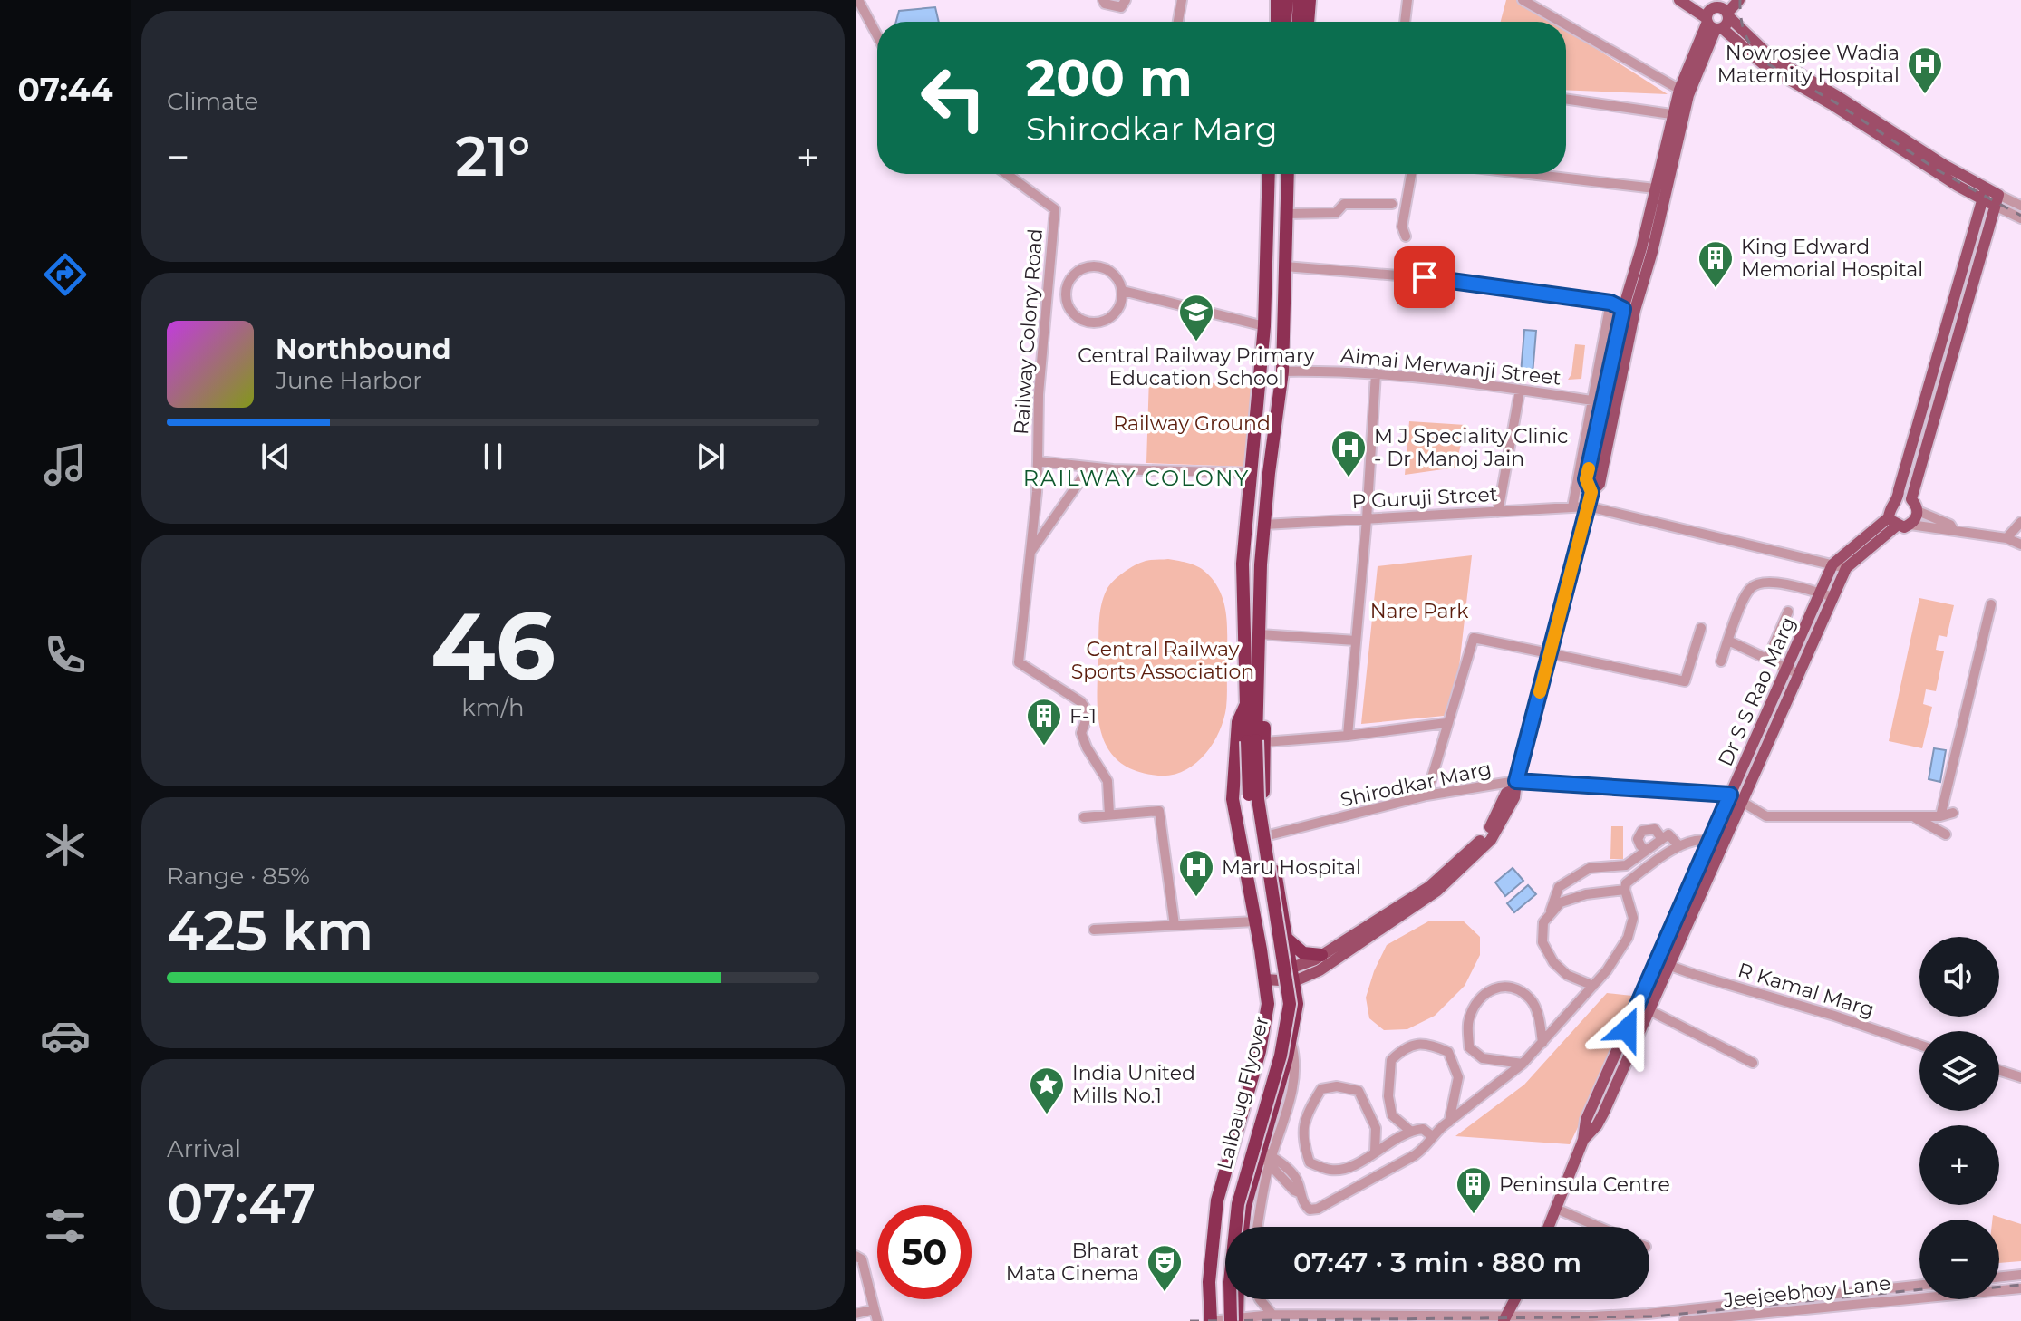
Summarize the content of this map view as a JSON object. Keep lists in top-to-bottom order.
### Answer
{
  "streets": {
    "highway": ["Lalbaug Flyover"],
    "main road": ["Dr S S Rao Marg"],
    "street": [
      "Railway Colony Road",
      "Aimai Merwanji Street",
      "P Guruji Street",
      "Shirodkar Marg",
      "R Kamal Marg",
      "Jeejeebhoy Lane"
    ]
  },
  "crossings": [
    ["P Guruji Street", "Dr S S Rao Marg"],
    ["Dr S S Rao Marg", "Shirodkar Marg"],
    ["Dr S S Rao Marg", "R Kamal Marg"]
  ],
  "districts": ["RAILWAY COLONY"],
  "parks": ["Railway Ground", "Nare Park", "Central Railway Sports Association"],
  "places": {
    "hospital": ["Nowrosjee Wadia Maternity Hospital", "M J Speciality Clinic - Dr Manoj Jain", "Maru Hospital"],
    "building": ["King Edward Memorial Hospital", "F-1", "Peninsula Centre"],
    "school or university": ["Central Railway Primary Education School"],
    "place": ["India United Mills No.1"],
    "theatre": ["Bharat Mata Cinema"]
  },
  "page": {
    "tabs": "07:44",
    "tile": [
      "Climate",
      ["46", "km/h"],
      ["Range · 85%", "425 km"],
      ["Arrival", "07:47"]
    ],
    "turn": ["200 m", "Shirodkar Marg"],
    "heat": ["−", "21°", "+"],
    "song": ["Northbound", "June Harbor"],
    "map_buttons": ["+", "−"],
    "limit": "50",
    "trip": "07:47 · 3 min · 880 m"
  }
}
